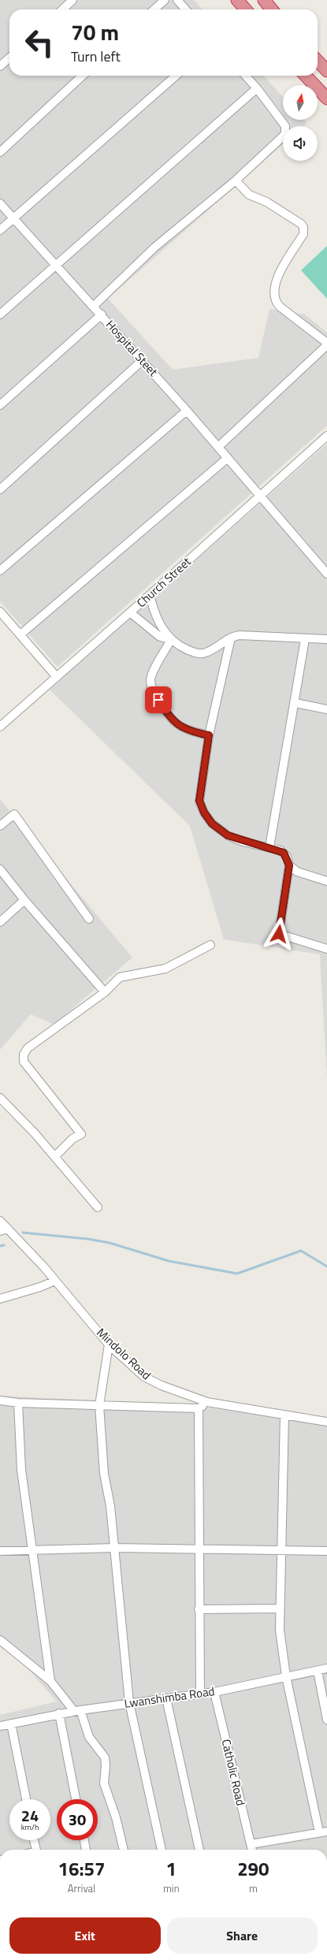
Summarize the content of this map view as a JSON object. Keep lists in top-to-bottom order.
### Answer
{
  "streets": {
    "street": [
      "Hospital Steet",
      "Church Street",
      "Mindolo Road",
      "Lwanshimba Road",
      "Catholic Road"
    ]
  },
  "crossings": [
    ["Hospital Steet", "Church Street"],
    ["Lwanshimba Road", "Catholic Road"]
  ],
  "north": "top",
  "page": {
    "turn": ["70 m", "Turn left"],
    "speed": "24 km/h",
    "limit": "30",
    "eta": [
      "16:57",
      "Arrival",
      "1",
      "min",
      "290",
      "m"
    ],
    "buttons": ["Exit", "Share"]
  }
}
